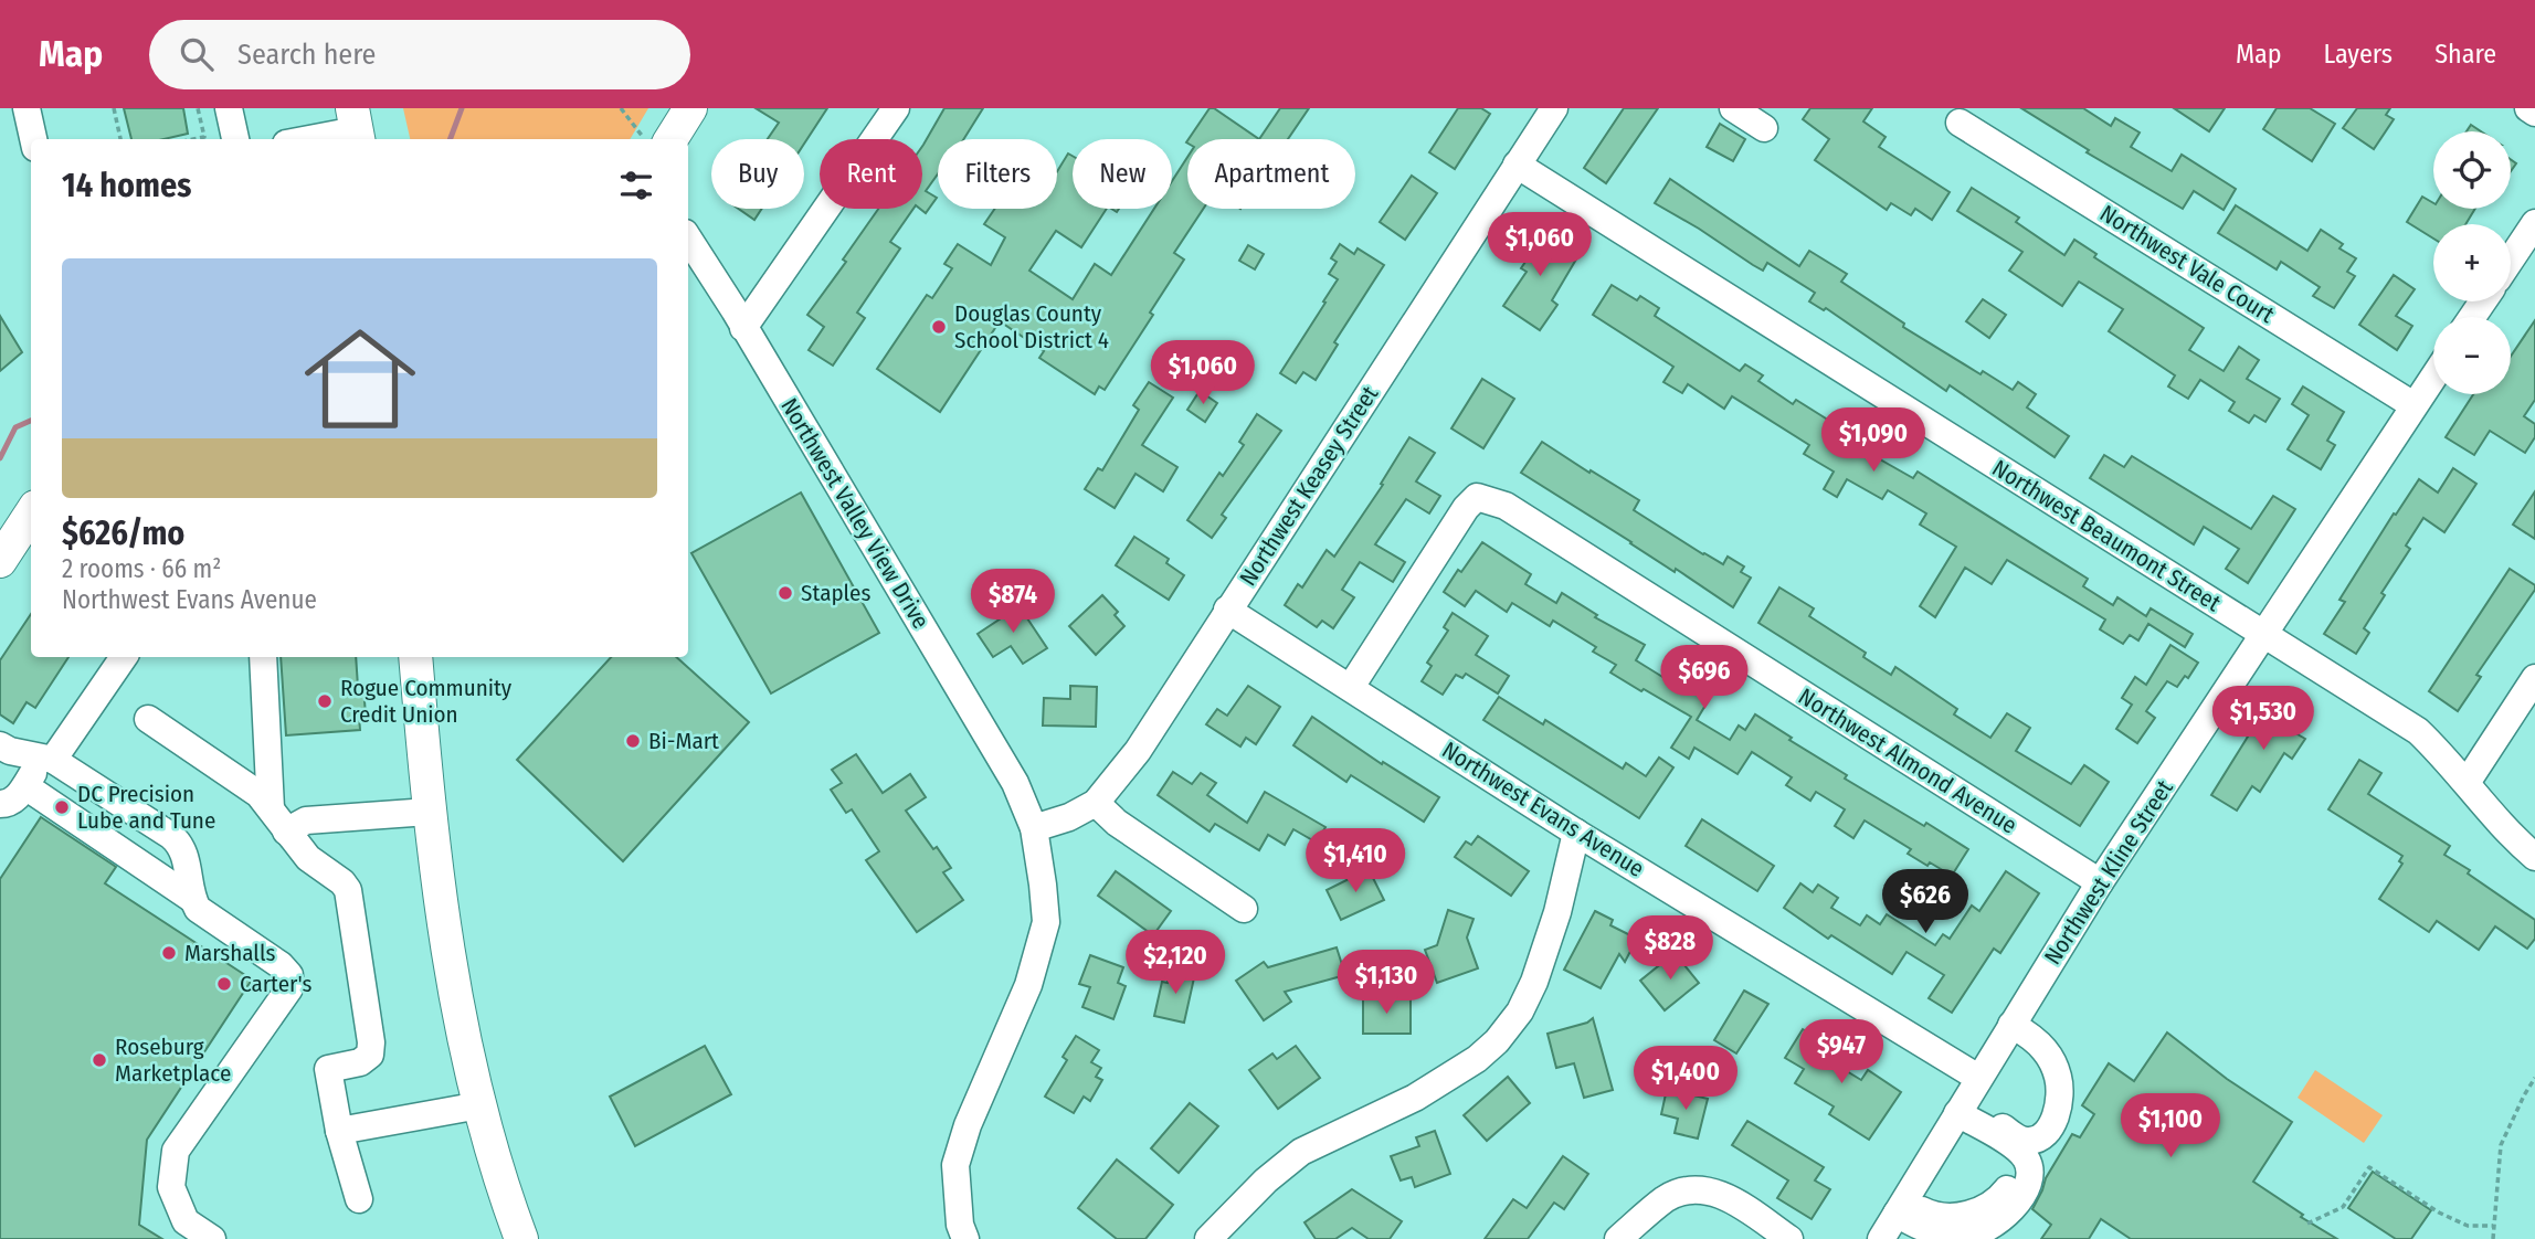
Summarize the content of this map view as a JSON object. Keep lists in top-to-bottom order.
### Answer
{
  "streets": {
    "street": [
      "Northwest Vale Court",
      "Northwest Keasey Street",
      "Northwest Valley View Drive",
      "Northwest Beaumont Street",
      "Northwest Almond Avenue",
      "Northwest Evans Avenue",
      "Northwest Kline Street"
    ]
  },
  "crossings": [
    ["Northwest Vale Court", "Northwest Kline Street"],
    ["Northwest Keasey Street", "Northwest Valley View Drive"],
    ["Northwest Keasey Street", "Northwest Beaumont Street"],
    ["Northwest Keasey Street", "Northwest Evans Avenue"],
    ["Northwest Beaumont Street", "Northwest Kline Street"],
    ["Northwest Almond Avenue", "Northwest Evans Avenue"],
    ["Northwest Almond Avenue", "Northwest Kline Street"],
    ["Northwest Evans Avenue", "Northwest Kline Street"]
  ],
  "places": [
    "Douglas County School District 4",
    "Staples",
    "Rogue Community Credit Union",
    "Bi-Mart",
    "DC Precision Lube and Tune",
    "Marshalls",
    "Carter's",
    "Roseburg Marketplace"
  ],
  "page": {
    "header": "Map",
    "search": "Search here",
    "nav": ["Map", "Layers", "Share"],
    "map_buttons": ["+", "−"],
    "chip": [
      "Buy",
      "Rent",
      "Filters",
      "New",
      "Apartment"
    ],
    "heading": "14 homes",
    "price": [
      "$1,060",
      "$1,060",
      "$1,090",
      "$874",
      "$696",
      "$1,530",
      "$1,410",
      "$626",
      "$828",
      "$2,120",
      "$1,130",
      "$947",
      "$1,400",
      "$1,100"
    ],
    "list": [
      {
        "name": "$626/mo",
        "note": "2 rooms · 66 m² · Northwest Evans Avenue"
      }
    ]
  }
}
